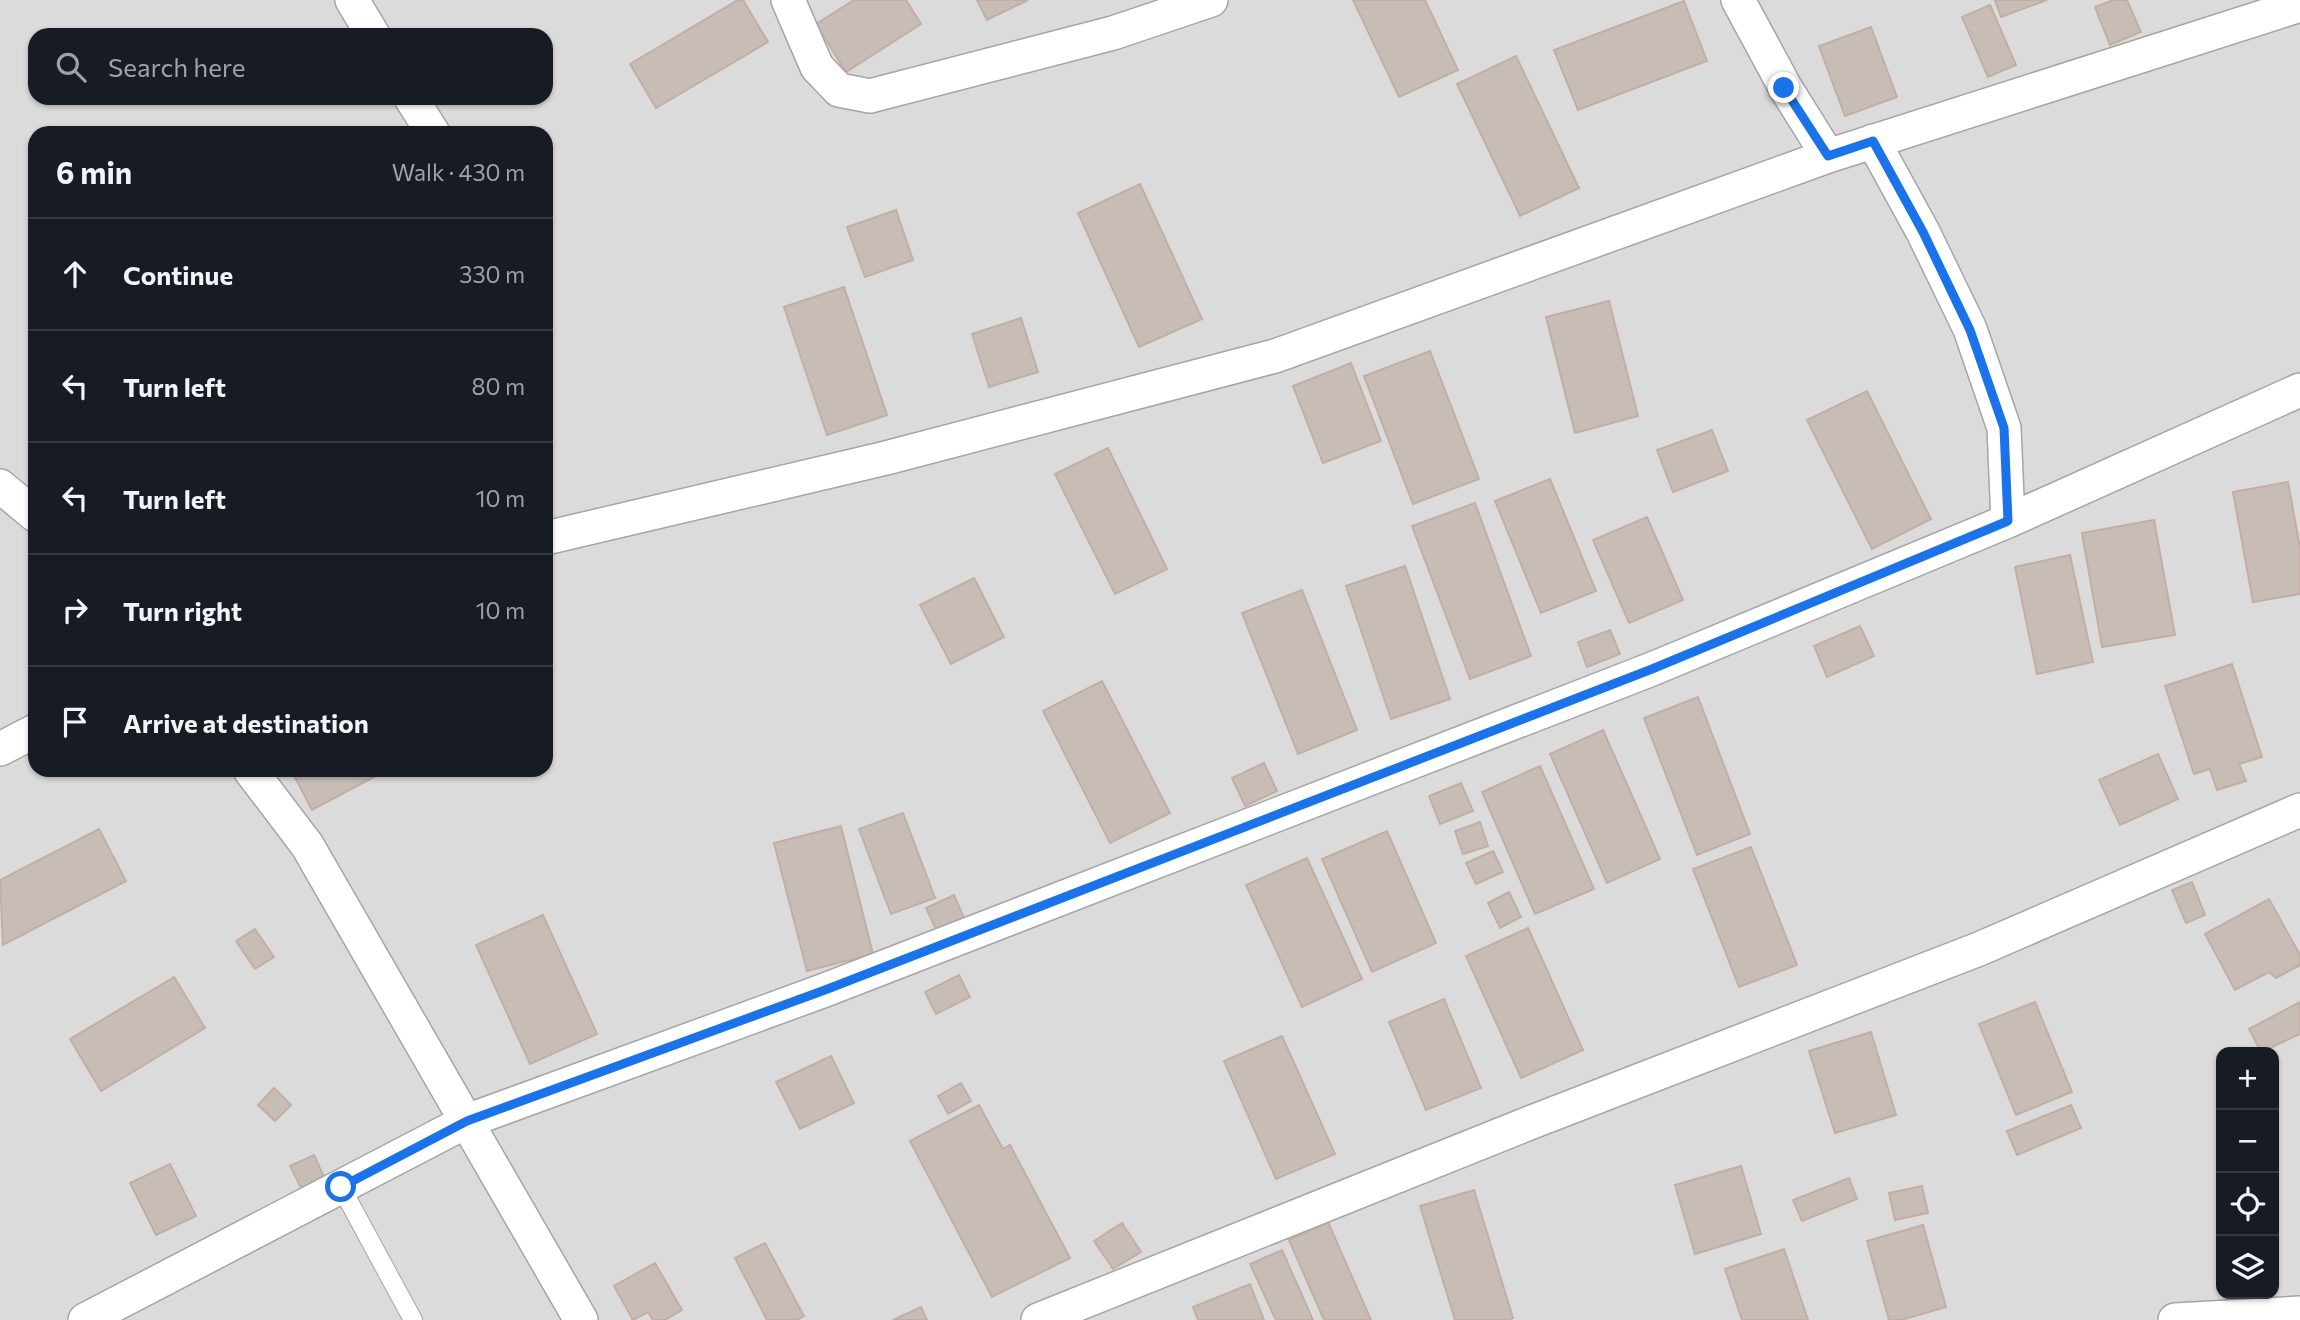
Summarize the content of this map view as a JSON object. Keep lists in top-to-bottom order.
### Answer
{
  "page": {
    "search": "Search here",
    "heading": ["6 min", "Walk · 430 m"],
    "list": [
      ["Continue", "330 m"],
      ["Turn left", "80 m"],
      ["Turn left", "10 m"],
      ["Turn right", "10 m"],
      "Arrive at destination"
    ],
    "map_buttons": ["+", "−"]
  }
}
